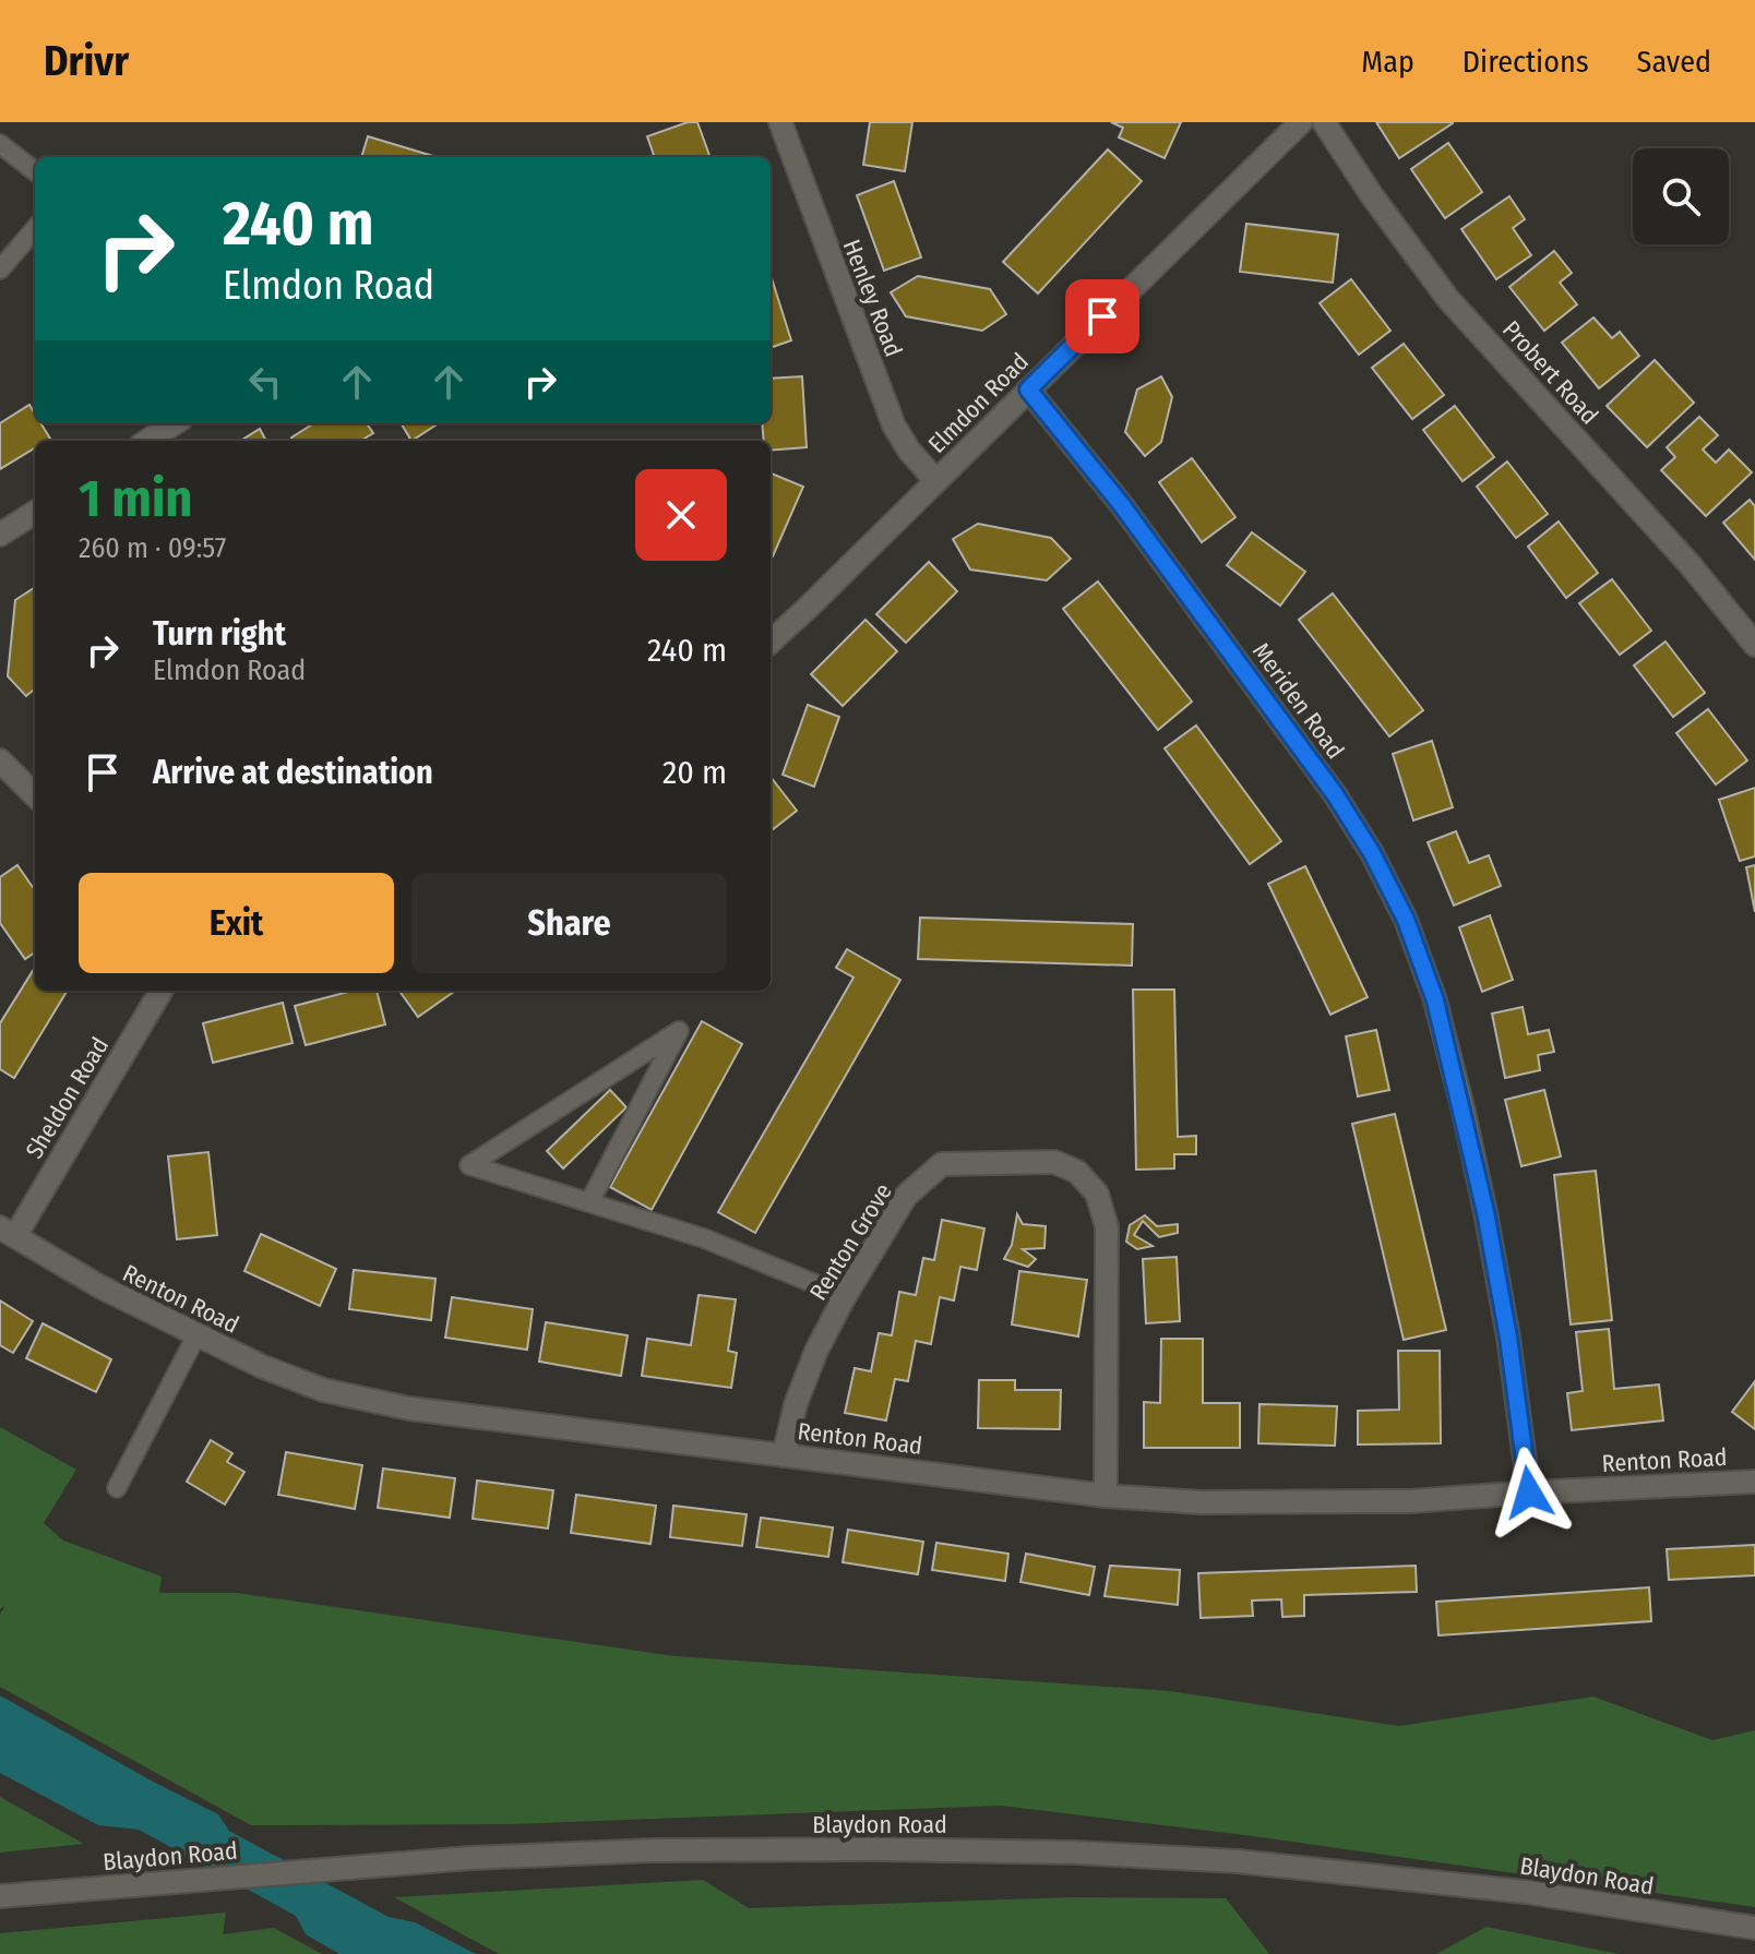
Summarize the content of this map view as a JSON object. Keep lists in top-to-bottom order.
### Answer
{
  "streets": {
    "street": [
      "Henley Road",
      "Probert Road",
      "Elmdon Road",
      "Meriden Road",
      "Sheldon Road",
      "Renton Grove",
      "Renton Road",
      "Blaydon Road"
    ]
  },
  "crossings": [
    ["Henley Road", "Elmdon Road"],
    ["Elmdon Road", "Meriden Road"],
    ["Meriden Road", "Renton Road"],
    ["Sheldon Road", "Renton Road"],
    ["Renton Grove", "Renton Road"]
  ],
  "page": {
    "header": "Drivr",
    "nav": ["Map", "Directions", "Saved"],
    "turn": ["240 m", "Elmdon Road"],
    "heading": ["1 min", "260 m · 09:57"],
    "list": [
      {
        "name": "Turn right",
        "note": "Elmdon Road",
        "value": "240 m"
      },
      {
        "name": "Arrive at destination",
        "value": "20 m"
      }
    ],
    "buttons": ["Exit", "Share"]
  }
}
